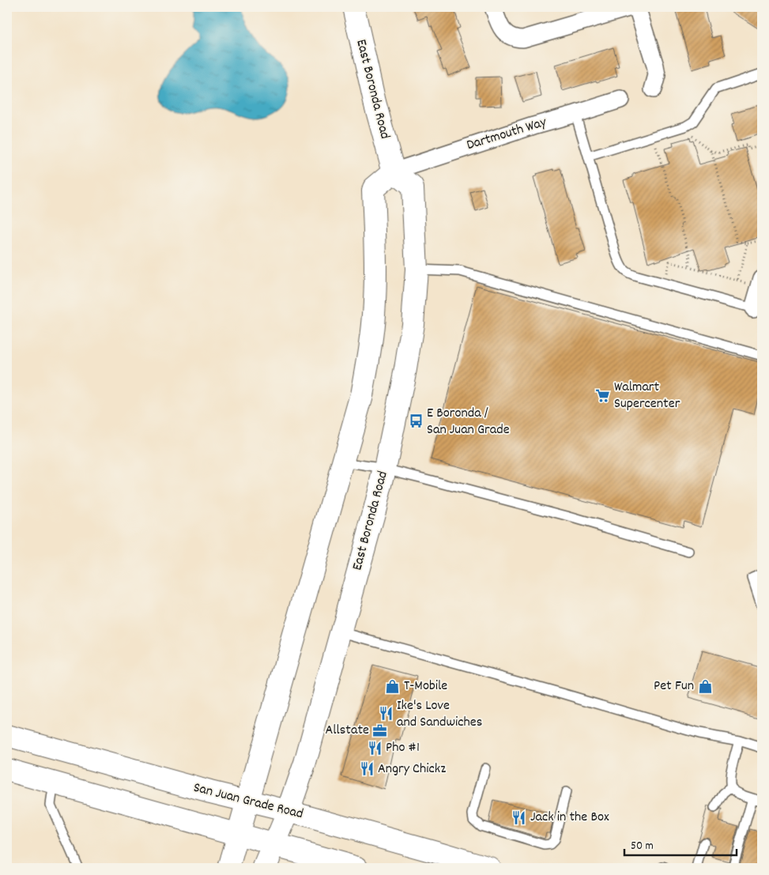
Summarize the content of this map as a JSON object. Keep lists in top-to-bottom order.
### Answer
{
  "streets": {
    "main road": ["East Boronda Road", "San Juan Grade Road"],
    "street": ["Dartmouth Way"]
  },
  "crossings": [
    ["East Boronda Road", "Dartmouth Way"],
    ["East Boronda Road", "San Juan Grade Road"]
  ],
  "places": {
    "supermarket": ["Walmart Supercenter"],
    "bus stop": ["E Boronda / San Juan Grade"],
    "shop": ["T-Mobile", "Pet Fun"],
    "restaurant": [
      "Ike's Love and Sandwiches",
      "Pho #1",
      "Angry Chickz",
      "Jack in the Box"
    ],
    "office": ["Allstate"]
  },
  "scale_bar": "50 m"
}
